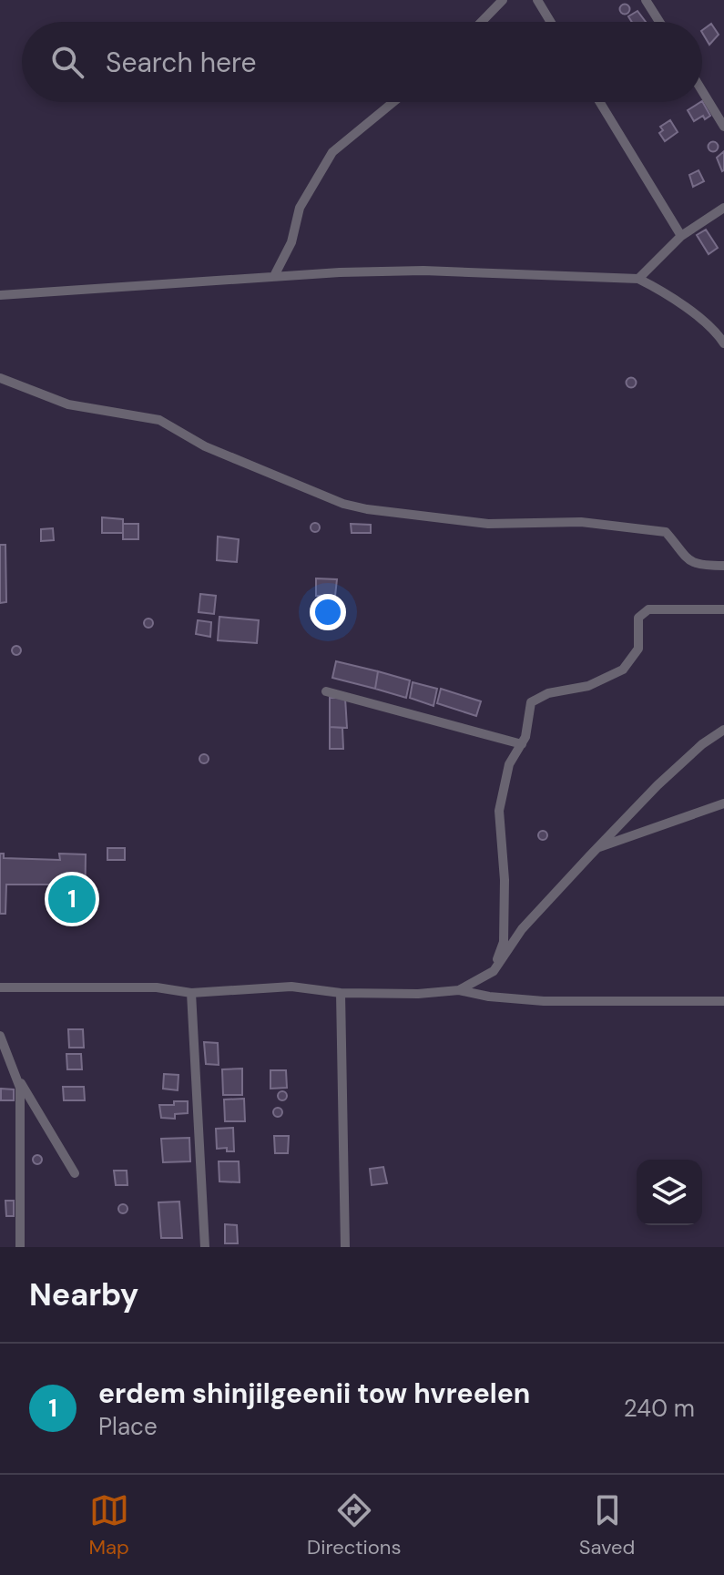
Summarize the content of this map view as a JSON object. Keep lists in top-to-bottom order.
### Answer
{
  "page": {
    "search": "Search here",
    "pins": "1",
    "heading": "Nearby",
    "list": [
      {
        "mark": "1",
        "name": "erdem shinjilgeenii tow hvreelen",
        "note": "Place",
        "value": "240 m"
      }
    ],
    "nav": ["Map", "Directions", "Saved"]
  }
}
